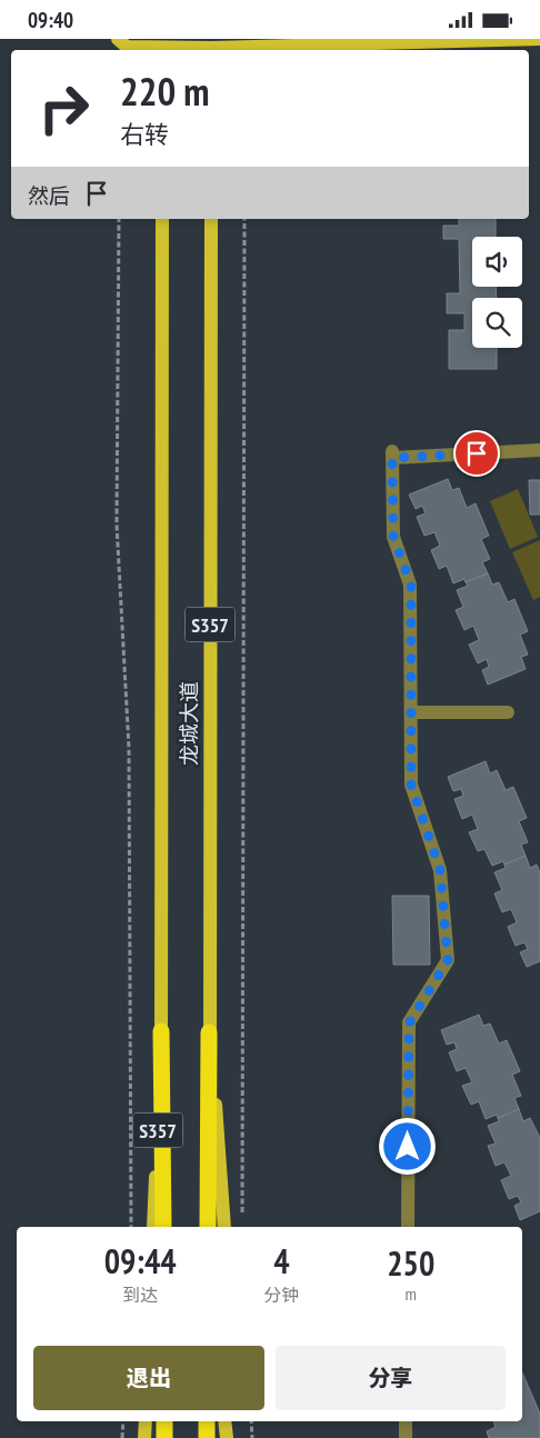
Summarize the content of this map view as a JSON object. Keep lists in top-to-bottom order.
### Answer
{
  "streets": {
    "main road": ["S357", "龙城大道"]
  },
  "page": {
    "status": "09:40",
    "turn": ["220 m", "右转"],
    "then": "然后",
    "eta": [
      "09:44",
      "到达",
      "4",
      "分钟",
      "250",
      "m"
    ],
    "buttons": ["退出", "分享"]
  }
}
